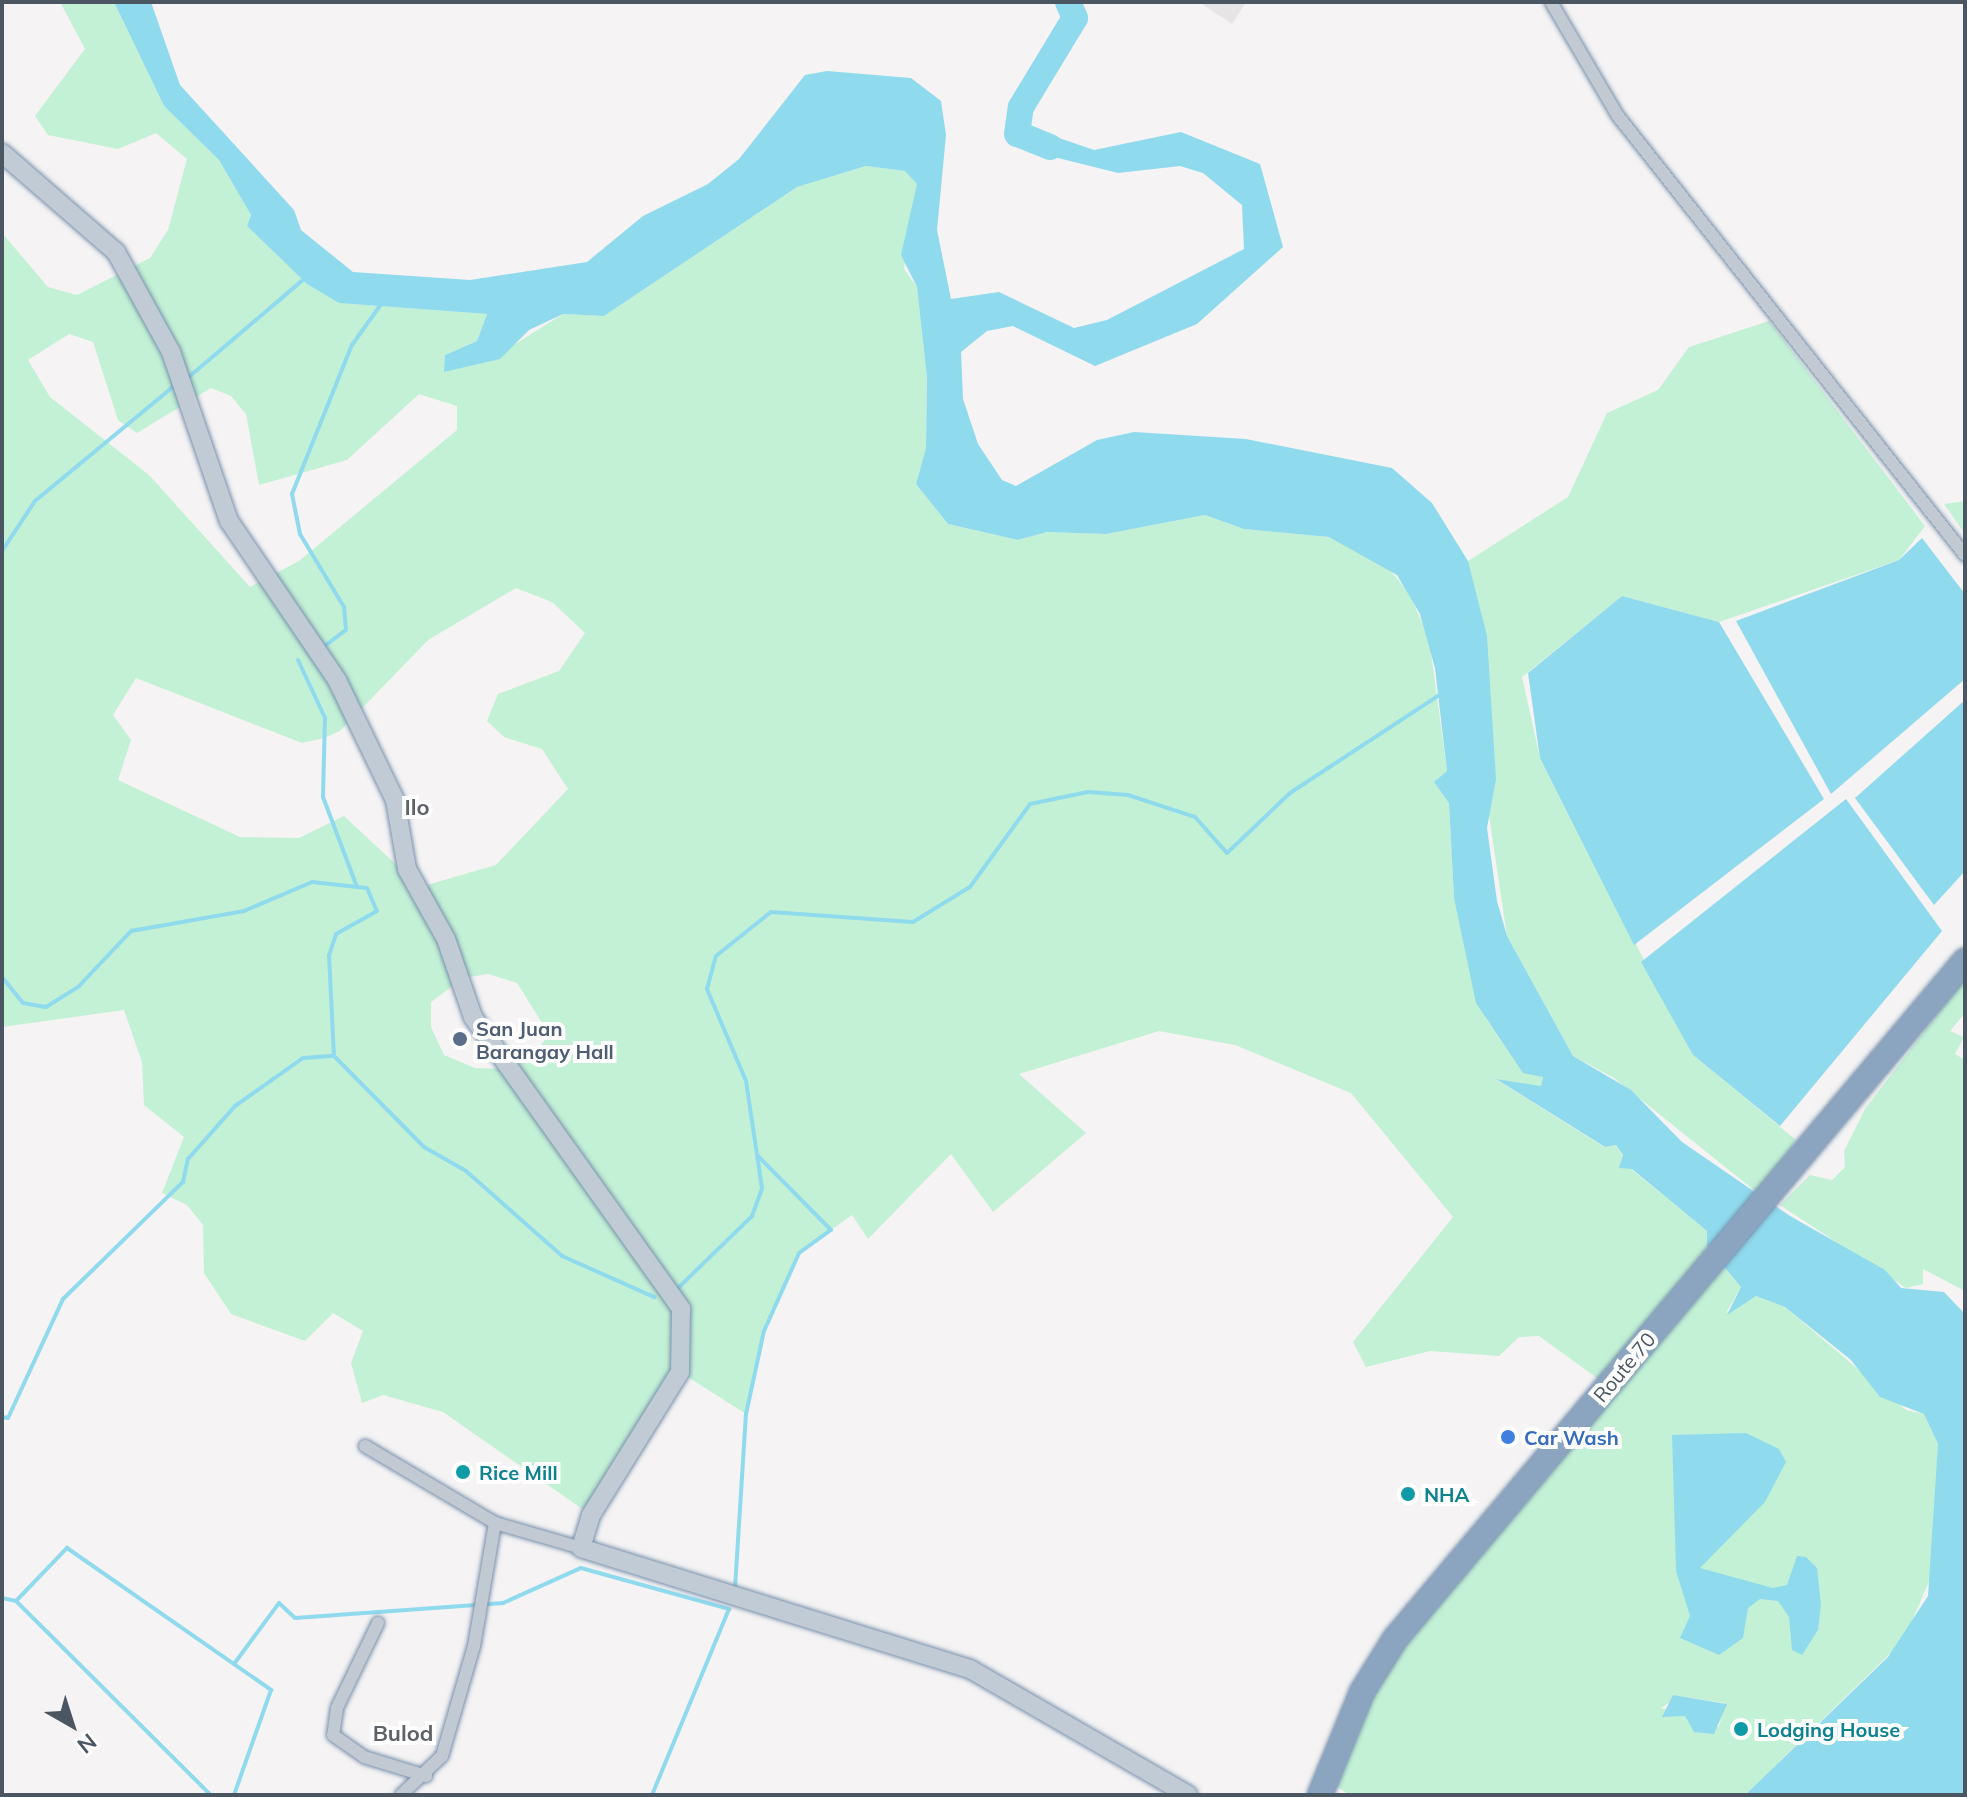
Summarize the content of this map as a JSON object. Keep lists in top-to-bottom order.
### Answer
{
  "streets": {
    "highway": ["Route 70"]
  },
  "districts": ["Ilo", "Bulod"],
  "places": [
    "San Juan Barangay Hall",
    "Car Wash",
    "Rice Mill",
    "NHA",
    "Lodging House"
  ],
  "north": "bottom right"
}
